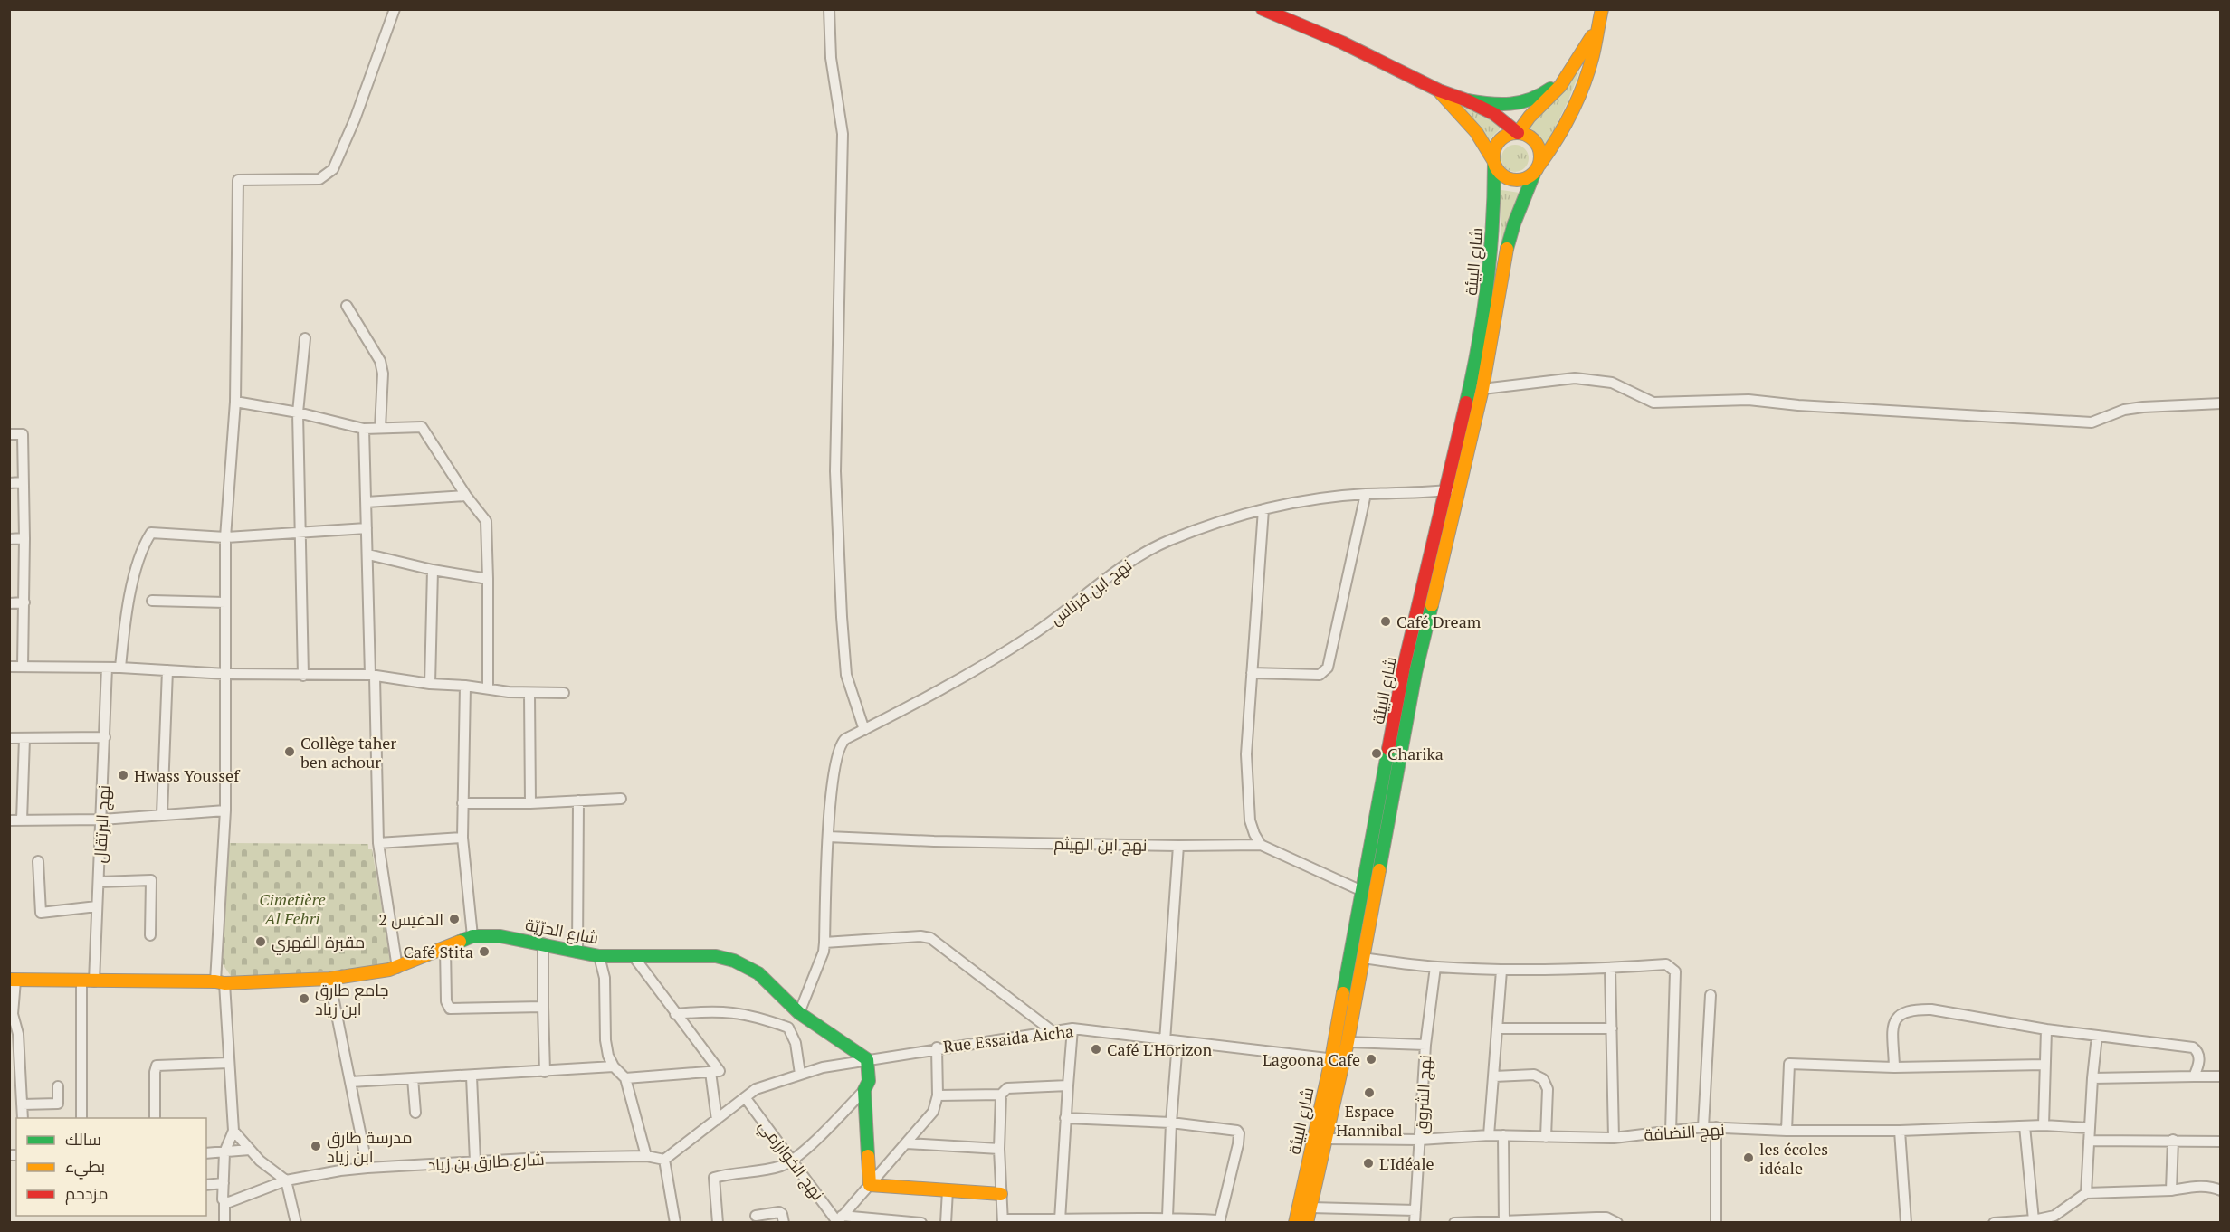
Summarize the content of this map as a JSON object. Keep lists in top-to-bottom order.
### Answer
{
  "streets": {
    "main road": ["شارع البيئة", "شارع الحرّيّة"],
    "street": [
      "نهج ابن فرناس",
      "نهج البرتقال",
      "نهج ابن الهيثم",
      "Rue Essaida Aicha",
      "نهج الشروق",
      "نهج النضافة",
      "نهج الخوارزمي",
      "شارع طارق بن زياد"
    ]
  },
  "crossings": [
    ["شارع البيئة", "نهج ابن فرناس"],
    ["شارع البيئة", "نهج ابن الهيثم"],
    ["شارع البيئة", "Rue Essaida Aicha"],
    ["شارع البيئة", "نهج النضافة"],
    ["نهج ابن فرناس", "نهج ابن الهيثم"],
    ["نهج البرتقال", "شارع الحرّيّة"],
    ["شارع الحرّيّة", "Rue Essaida Aicha"],
    ["Rue Essaida Aicha", "نهج الخوارزمي"],
    ["Rue Essaida Aicha", "شارع طارق بن زياد"],
    ["نهج الشروق", "نهج النضافة"]
  ],
  "parks": ["Cimetière Al Fehri"],
  "places": [
    "Café Dream",
    "Collège taher ben achour",
    "Charika",
    "Hwass Youssef",
    "الدغيس 2",
    "مقبرة الفهري",
    "Café Stita",
    "جامع طارق ابن زياد",
    "Café L'Horizon",
    "Lagoona Cafe",
    "Espace Hannibal",
    "مدرسة طارق ابن زياد",
    "les écoles idéale",
    "L'Idéale"
  ],
  "legend": ["سالك", "بطيء", "مزدحم"]
}
